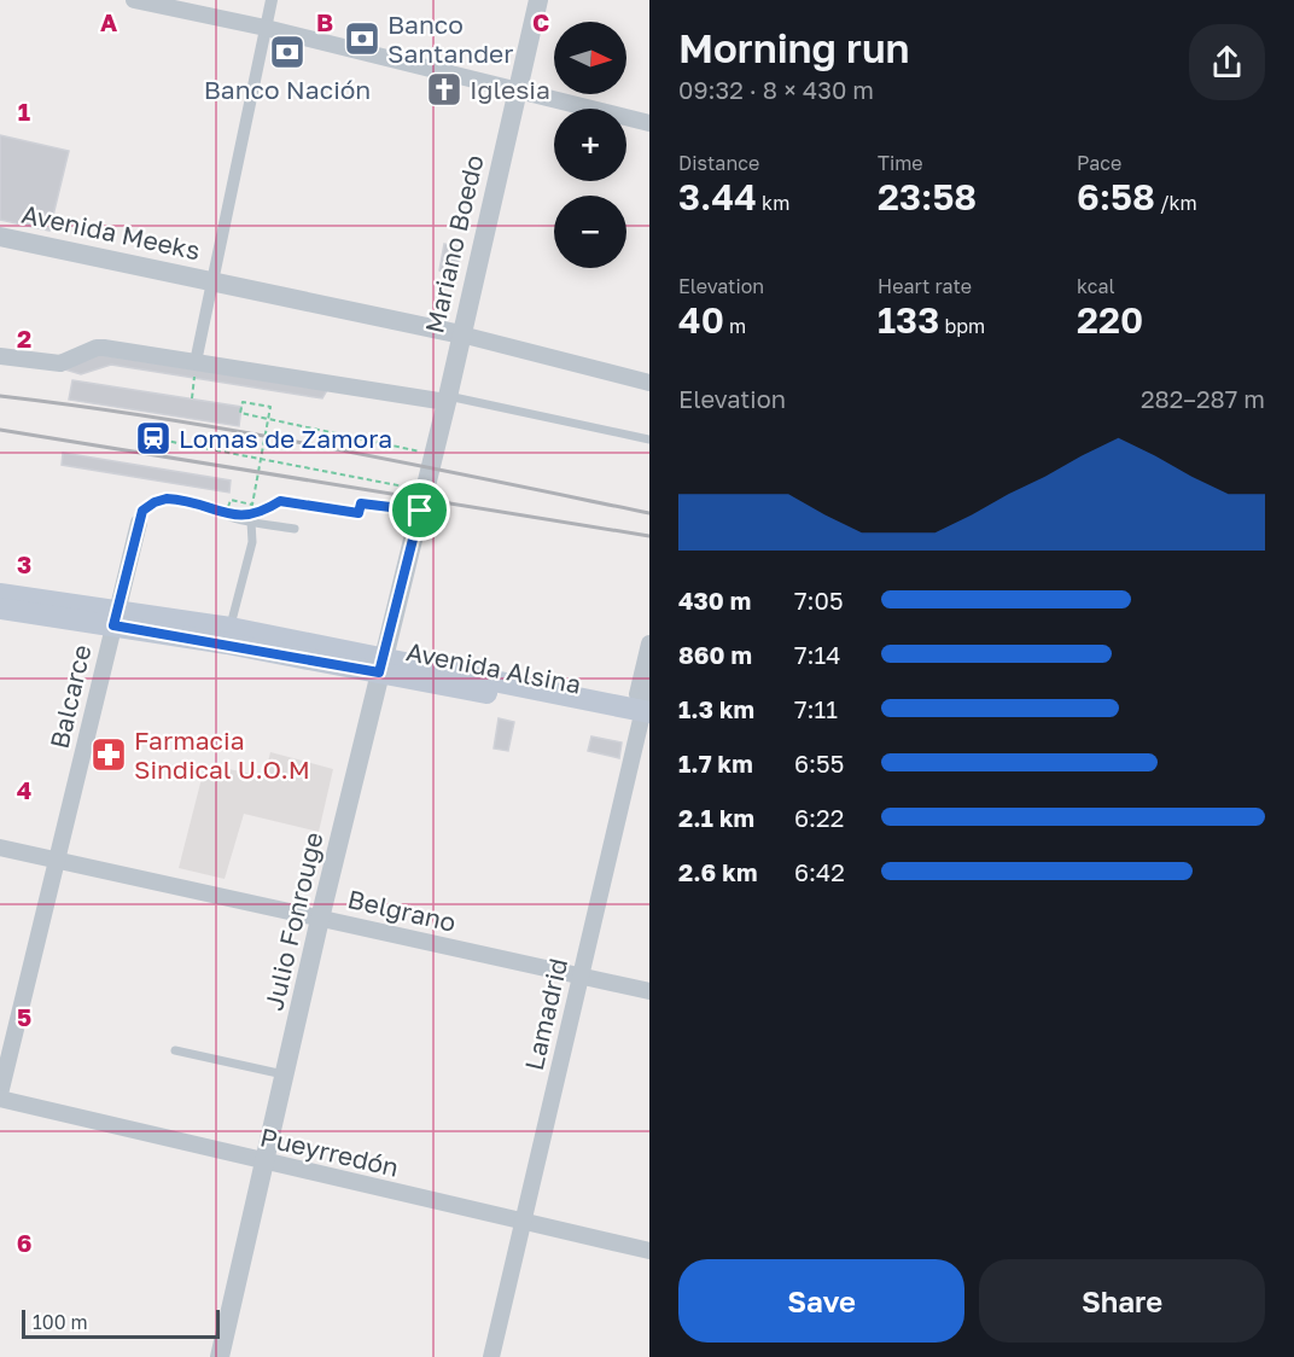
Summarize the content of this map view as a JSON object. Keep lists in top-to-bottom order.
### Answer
{
  "streets": {
    "main road": ["Avenida Alsina"],
    "street": [
      "Avenida Meeks",
      "Mariano Boedo",
      "Balcarce",
      "Belgrano",
      "Julio Fonrouge",
      "Lamadrid",
      "Pueyrredón"
    ]
  },
  "crossings": [
    ["Avenida Meeks", "Mariano Boedo"],
    ["Mariano Boedo", "Julio Fonrouge"],
    ["Avenida Alsina", "Balcarce"],
    ["Avenida Alsina", "Julio Fonrouge"],
    ["Avenida Alsina", "Lamadrid"],
    ["Balcarce", "Belgrano"],
    ["Balcarce", "Pueyrredón"],
    ["Belgrano", "Julio Fonrouge"],
    ["Belgrano", "Lamadrid"],
    ["Julio Fonrouge", "Pueyrredón"],
    ["Lamadrid", "Pueyrredón"]
  ],
  "places": {
    "bank": ["Banco Santander", "Banco Nación"],
    "church": ["Iglesia"],
    "station": ["Lomas de Zamora"],
    "pharmacy": ["Farmacia Sindical U.O.M"]
  },
  "scale_bar": "100 m",
  "north": "right",
  "page": {
    "heading": ["Morning run", "09:32 · 8 × 430 m"],
    "map_buttons": ["+", "−"],
    "stats": [
      ["Distance", "3.44 km"],
      ["Time", "23:58"],
      ["Pace", "6:58 /km"],
      ["Elevation", "40 m"],
      ["Heart rate", "133 bpm"],
      ["kcal", "220"]
    ],
    "chart": ["Elevation", "282–287 m"],
    "list": [
      {
        "name": "430 m",
        "note": "7:05"
      },
      {
        "name": "860 m",
        "note": "7:14"
      },
      {
        "name": "1.3 km",
        "note": "7:11"
      },
      {
        "name": "1.7 km",
        "note": "6:55"
      },
      {
        "name": "2.1 km",
        "note": "6:22"
      },
      {
        "name": "2.6 km",
        "note": "6:42"
      }
    ],
    "buttons": ["Save", "Share"],
    "scale": "100 m"
  },
  "grid": {
    "columns": ["A", "B", "C"],
    "rows": [
      "1",
      "2",
      "3",
      "4",
      "5",
      "6"
    ]
  }
}
